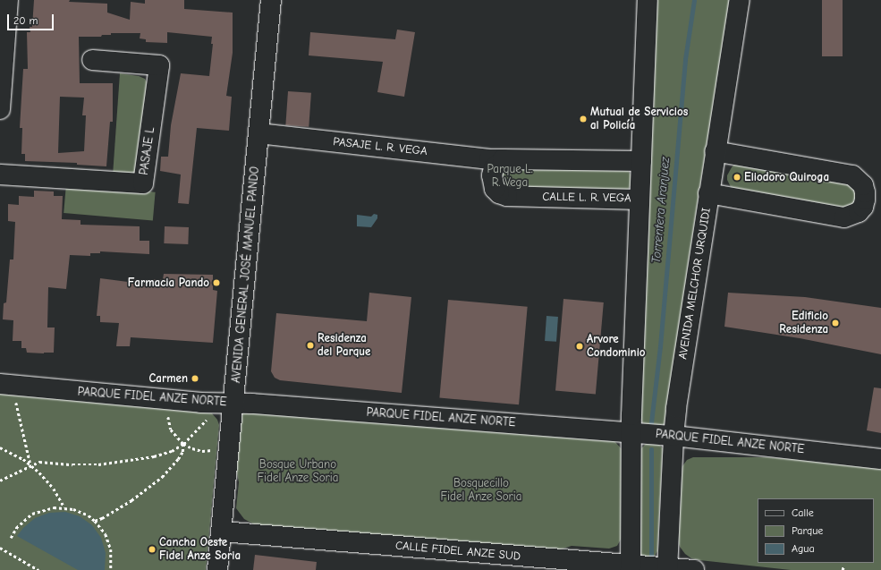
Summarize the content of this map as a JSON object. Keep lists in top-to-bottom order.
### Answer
{
  "streets": {
    "street": [
      "PASAJE L. R. VEGA",
      "PASAJE L",
      "CALLE L. R. VEGA",
      "AVENIDA GENERAL JOSÉ MANUEL PANDO",
      "AVENIDA MELCHOR URQUIDI",
      "PARQUE FIDEL ANZE NORTE",
      "CALLE FIDEL ANZE SUD"
    ]
  },
  "crossings": [
    ["PASAJE L. R. VEGA", "CALLE L. R. VEGA"],
    ["PASAJE L. R. VEGA", "AVENIDA GENERAL JOSÉ MANUEL PANDO"],
    ["AVENIDA GENERAL JOSÉ MANUEL PANDO", "PARQUE FIDEL ANZE NORTE"],
    ["AVENIDA GENERAL JOSÉ MANUEL PANDO", "CALLE FIDEL ANZE SUD"],
    ["AVENIDA MELCHOR URQUIDI", "PARQUE FIDEL ANZE NORTE"],
    ["AVENIDA MELCHOR URQUIDI", "CALLE FIDEL ANZE SUD"]
  ],
  "water": ["Torrentera Aranjuez"],
  "parks": ["Parque L. R. Vega", "Bosque Urbano Fidel Anze Soria", "Bosquecillo Fidel Anze Soria"],
  "places": [
    "Mutual de Servicios al Policía",
    "Eliodoro Quiroga",
    "Farmacia Pando",
    "Edificio Residenza",
    "Residenza del Parque",
    "Arvore Condominio",
    "Carmen",
    "Cancha Oeste Fidel Anze Soria"
  ],
  "legend": ["Calle", "Parque", "Agua"],
  "scale_bar": "20 m"
}
